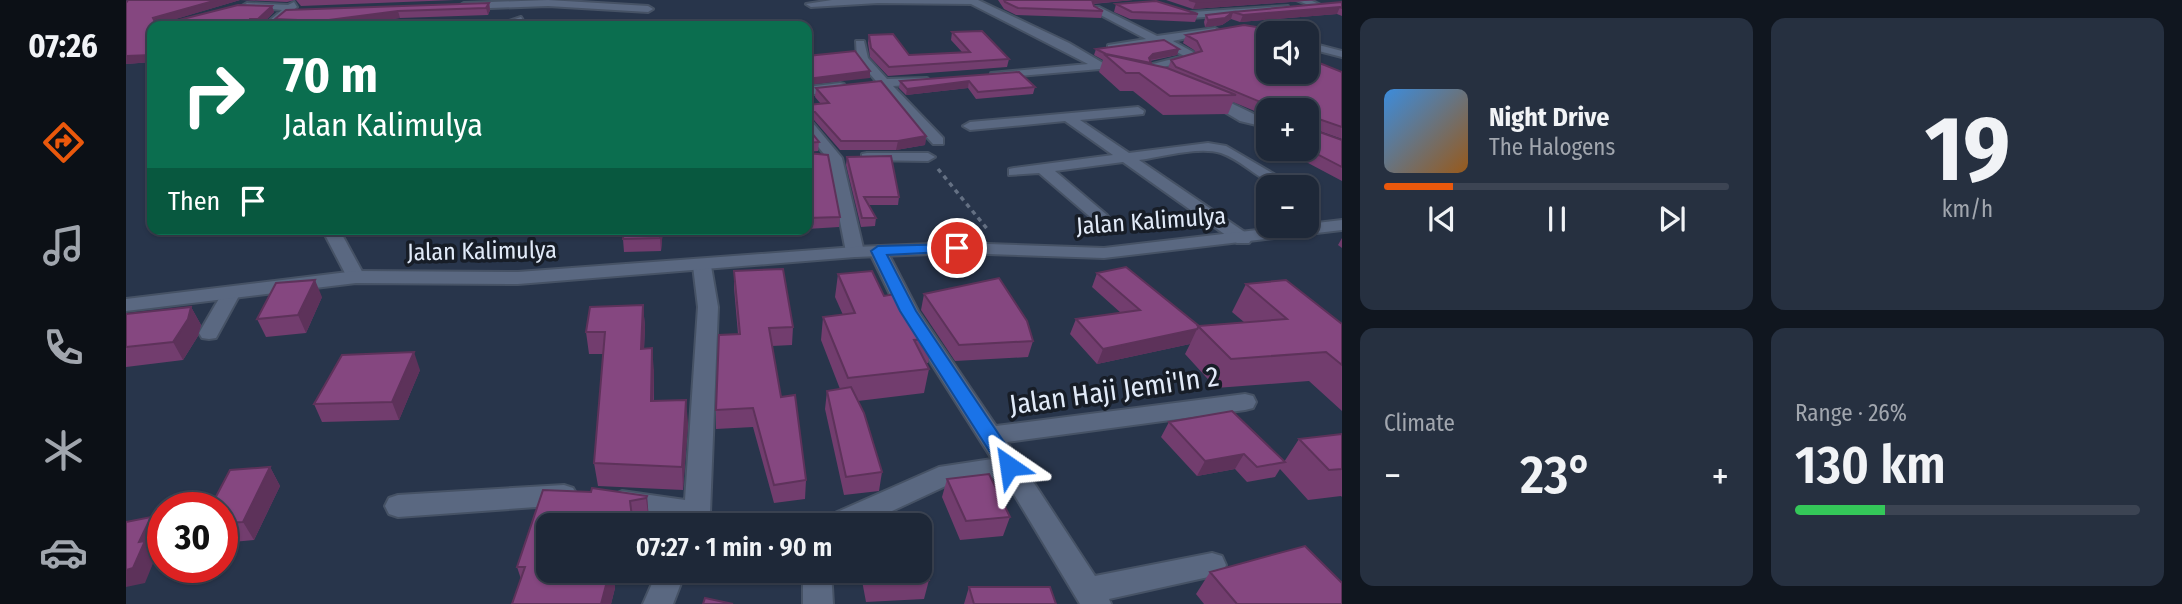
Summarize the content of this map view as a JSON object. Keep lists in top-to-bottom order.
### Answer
{
  "streets": {
    "street": ["Jalan Kalimulya", "Jalan Haji Jemi'In 2"]
  },
  "page": {
    "tabs": "07:26",
    "tile": [
      ["19", "km/h"],
      "Climate",
      ["Range · 26%", "130 km"]
    ],
    "map_buttons": ["+", "−"],
    "turn": ["70 m", "Jalan Kalimulya"],
    "song": ["Night Drive", "The Halogens"],
    "then": "Then",
    "heat": ["−", "23°", "+"],
    "limit": "30",
    "trip": "07:27 · 1 min · 90 m"
  }
}
